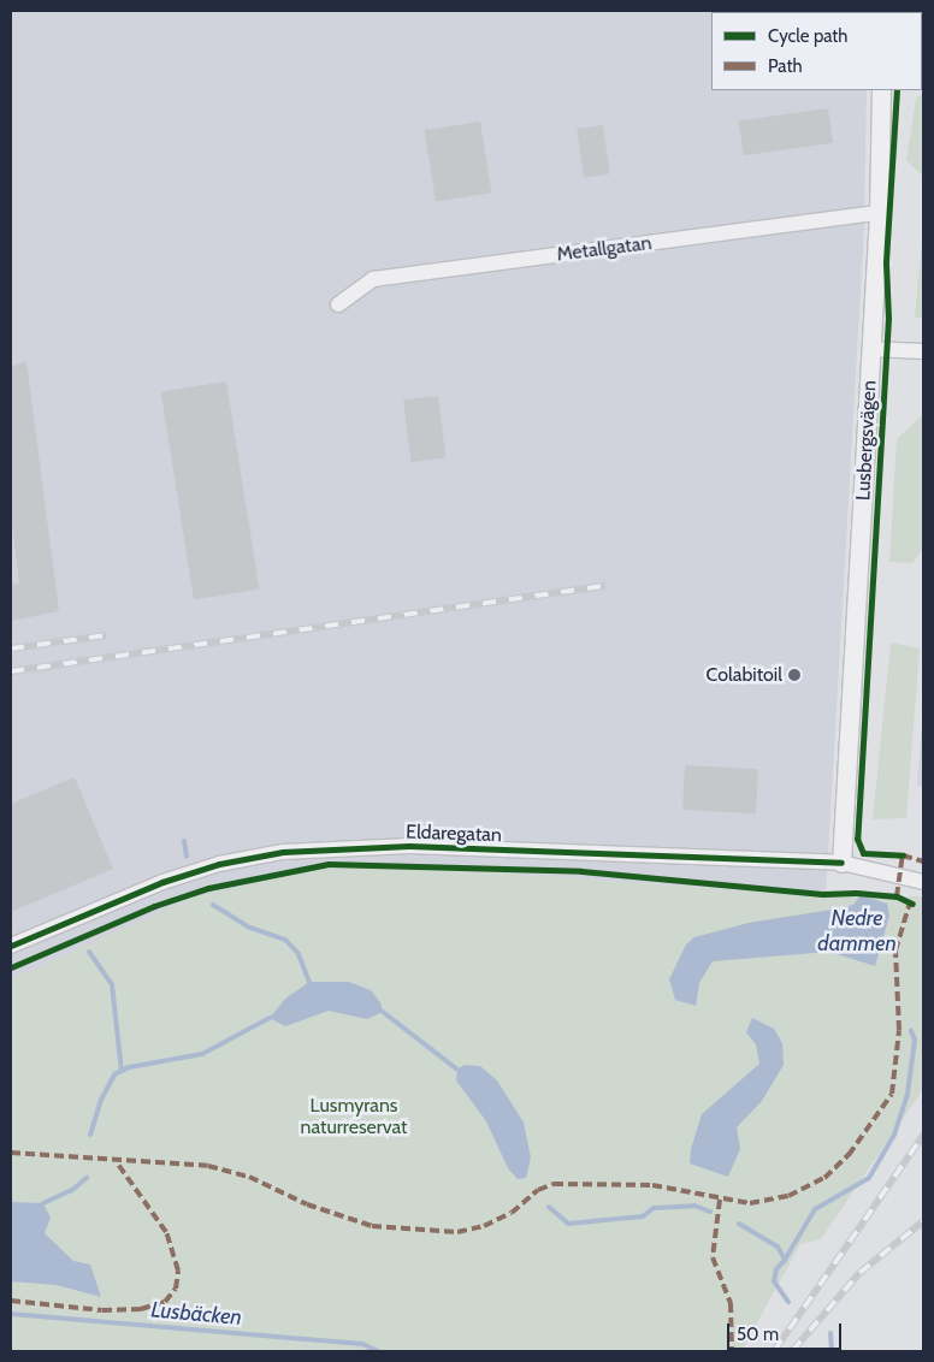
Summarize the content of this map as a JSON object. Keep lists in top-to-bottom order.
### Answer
{
  "streets": {
    "street": ["Metallgatan", "Lusbergsvägen", "Eldaregatan"]
  },
  "crossings": [
    ["Metallgatan", "Lusbergsvägen"],
    ["Lusbergsvägen", "Eldaregatan"]
  ],
  "water": ["Nedre dammen", "Lusbäcken"],
  "parks": ["Lusmyrans naturreservat"],
  "places": ["Colabitoil"],
  "legend": ["Cycle path", "Path"],
  "scale_bar": "50 m"
}
